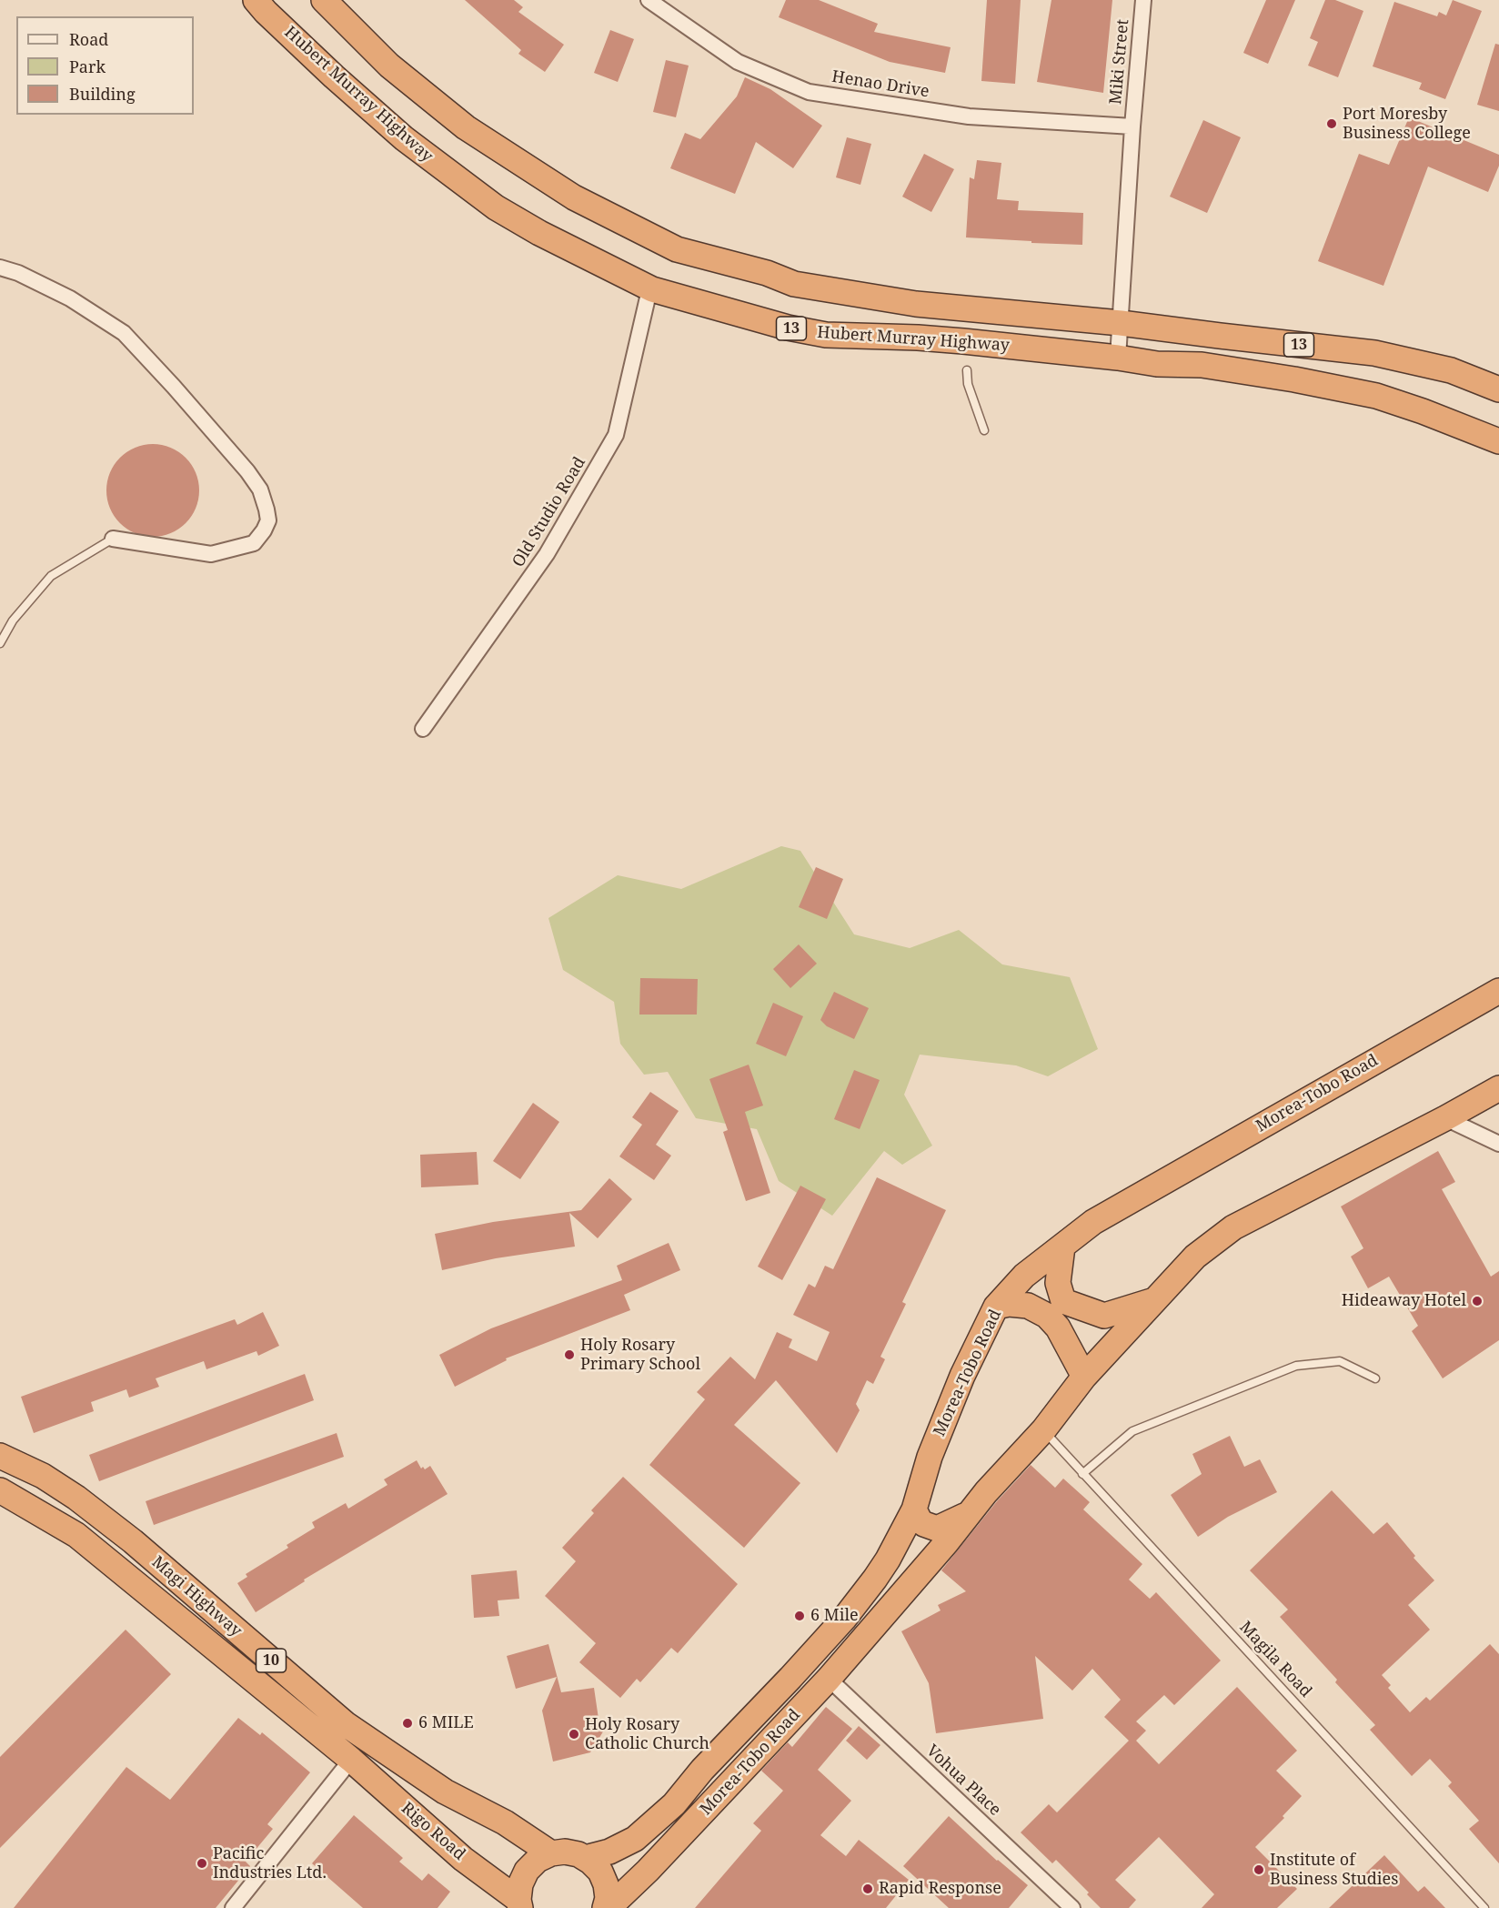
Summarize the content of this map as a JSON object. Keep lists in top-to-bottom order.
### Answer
{
  "streets": {
    "highway": [
      "Hubert Murray Highway",
      "13",
      "Morea-Tobo Road",
      "Magi Highway",
      "10",
      "Rigo Road"
    ],
    "street": [
      "Miki Street",
      "Henao Drive",
      "Old Studio Road",
      "Vohua Place"
    ],
    "lane": ["Magila Road"]
  },
  "crossings": [
    ["Miki Street", "Henao Drive"],
    ["Miki Street", "Hubert Murray Highway"],
    ["Hubert Murray Highway", "Old Studio Road"],
    ["Morea-Tobo Road", "Magila Road"],
    ["Morea-Tobo Road", "Vohua Place"],
    ["Magi Highway", "Rigo Road"]
  ],
  "places": [
    "Port Moresby Business College",
    "Hideaway Hotel",
    "Holy Rosary Primary School",
    "6 Mile",
    "6 MILE",
    "Holy Rosary Catholic Church",
    "Pacific Industries Ltd.",
    "Institute of Business Studies",
    "Rapid Response"
  ],
  "legend": ["Road", "Park", "Building"]
}
